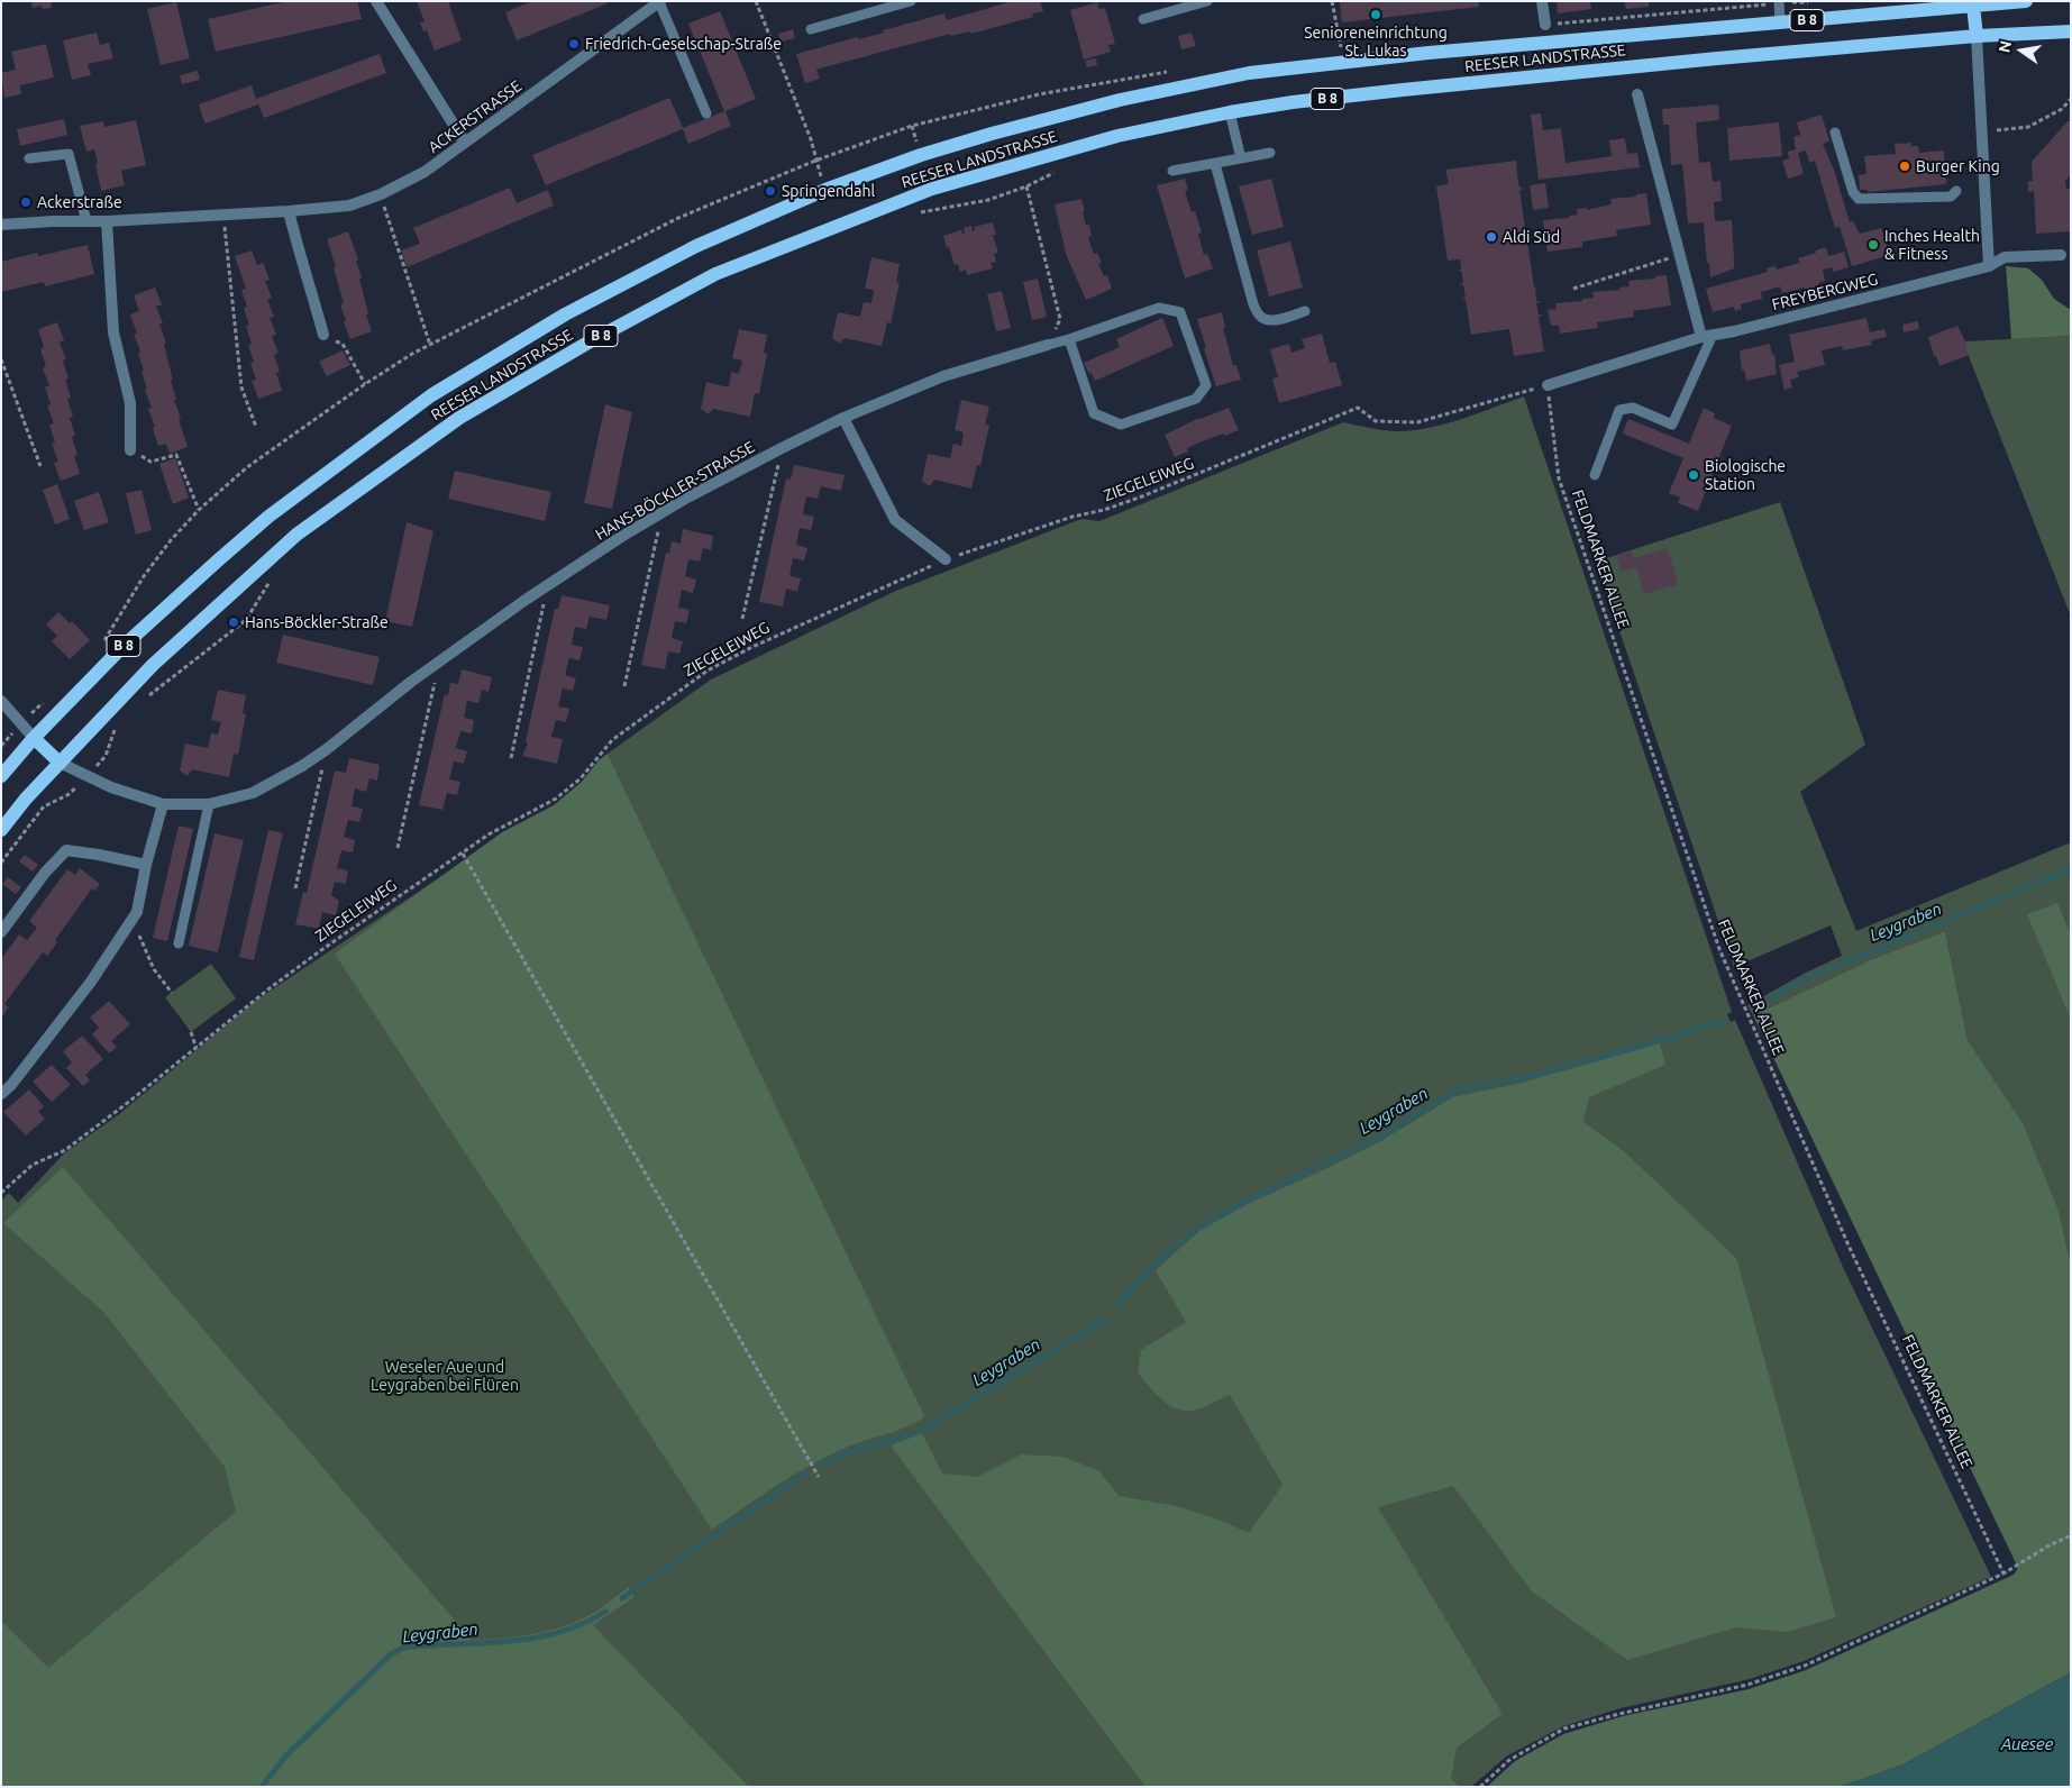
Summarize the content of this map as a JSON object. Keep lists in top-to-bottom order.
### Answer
{
  "streets": {
    "main road": ["B 8", "REESER LANDSTRASSE"],
    "street": ["ACKERSTRASSE", "FREYBERGWEG", "HANS-BÖCKLER-STRASSE"],
    "path": ["ZIEGELEIWEG", "FELDMARKER ALLEE"]
  },
  "crossings": [
    ["REESER LANDSTRASSE", "HANS-BÖCKLER-STRASSE"],
    ["FREYBERGWEG", "ZIEGELEIWEG"],
    ["FREYBERGWEG", "FELDMARKER ALLEE"],
    ["ZIEGELEIWEG", "FELDMARKER ALLEE"]
  ],
  "water": ["Leygraben", "Auesee"],
  "parks": ["Weseler Aue und Leygraben bei Flüren"],
  "places": [
    "Senioreneinrichtung St. Lukas",
    "Friedrich-Geselschap-Straße",
    "Burger King",
    "Springendahl",
    "Ackerstraße",
    "Aldi Süd",
    "Inches Health & Fitness",
    "Biologische Station",
    "Hans-Böckler-Straße"
  ],
  "north": "left"
}
